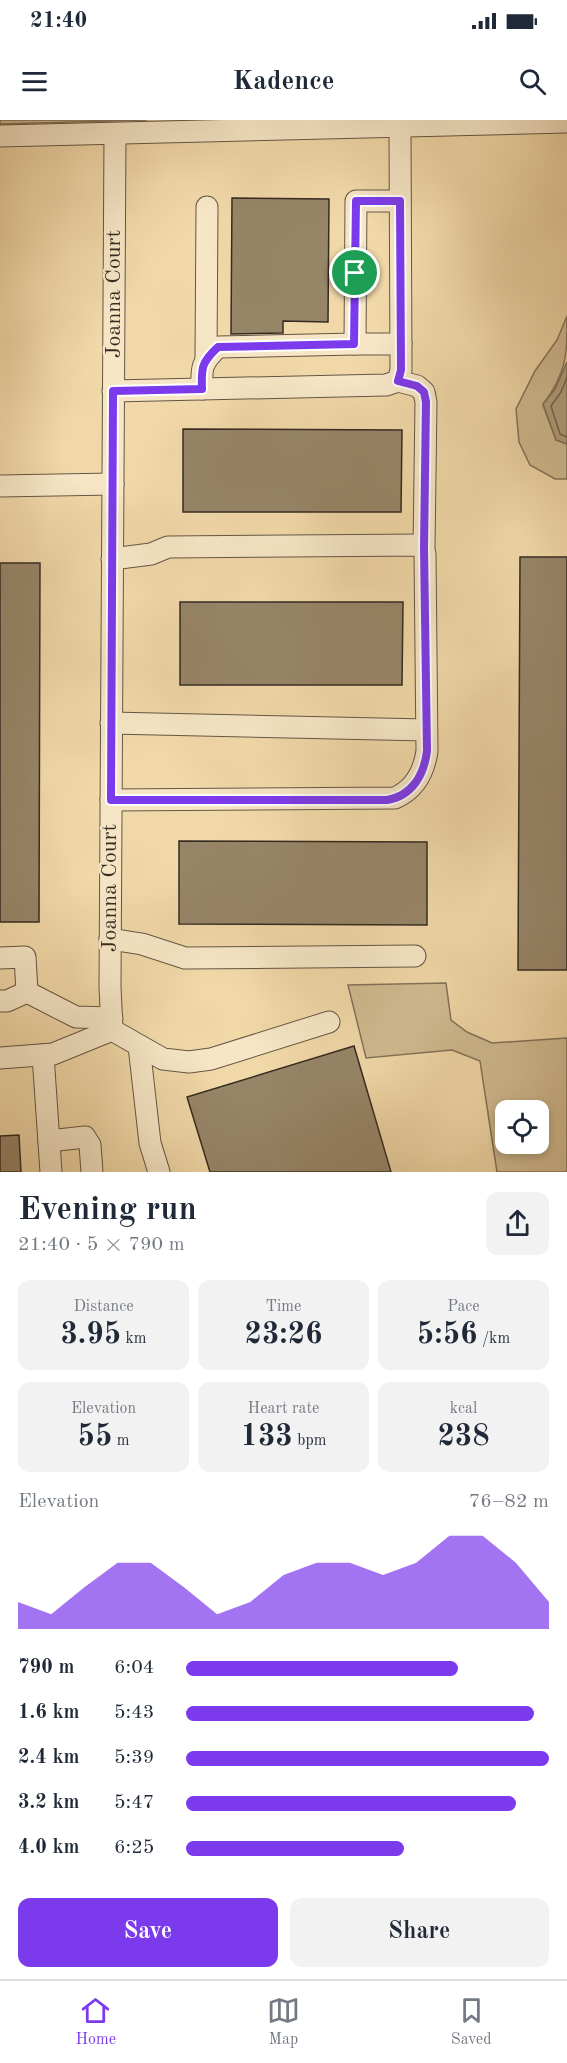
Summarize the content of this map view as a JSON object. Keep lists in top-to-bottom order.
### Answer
{
  "streets": {
    "street": ["Joanna Court"]
  },
  "page": {
    "status": "21:40",
    "header": "Kadence",
    "heading": ["Evening run", "21:40 · 5 × 790 m"],
    "stats": [
      ["Distance", "3.95 km"],
      ["Time", "23:26"],
      ["Pace", "5:56 /km"],
      ["Elevation", "55 m"],
      ["Heart rate", "133 bpm"],
      ["kcal", "238"]
    ],
    "chart": ["Elevation", "76–82 m"],
    "list": [
      {
        "name": "790 m",
        "note": "6:04"
      },
      {
        "name": "1.6 km",
        "note": "5:43"
      },
      {
        "name": "2.4 km",
        "note": "5:39"
      },
      {
        "name": "3.2 km",
        "note": "5:47"
      },
      {
        "name": "4.0 km",
        "note": "6:25"
      }
    ],
    "buttons": ["Save", "Share"],
    "tabs": ["Home", "Map", "Saved"]
  }
}
